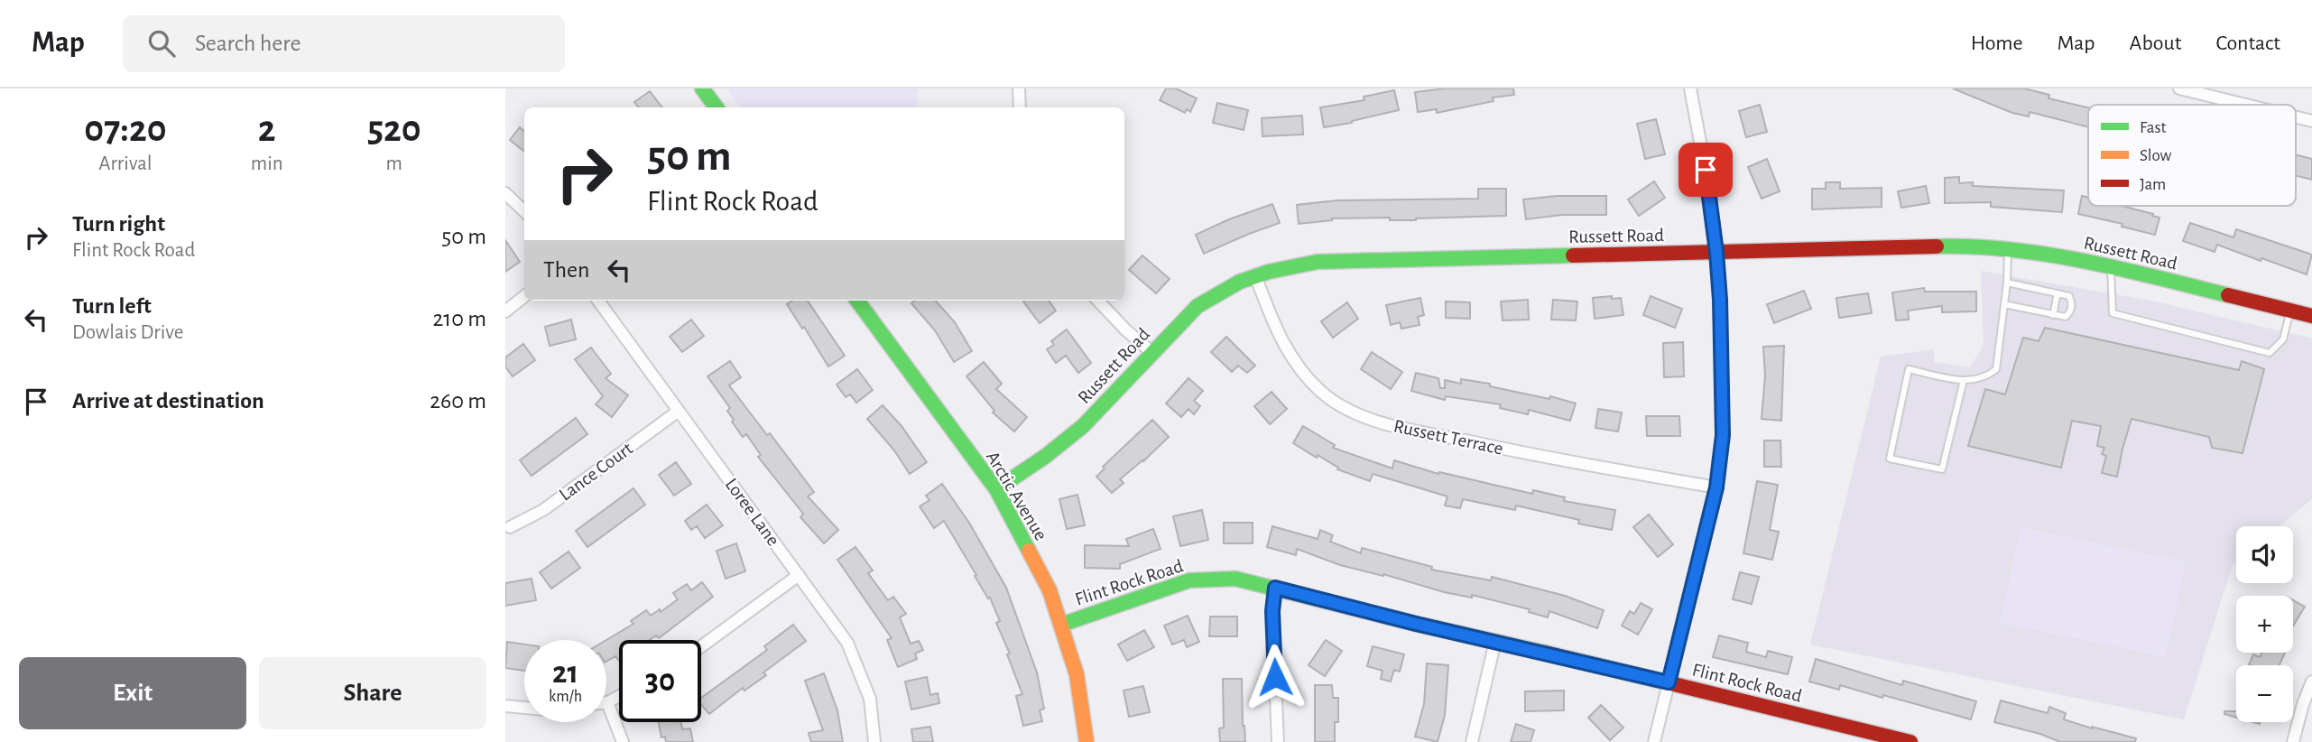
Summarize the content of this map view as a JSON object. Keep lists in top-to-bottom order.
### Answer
{
  "streets": {
    "street": [
      "Russett Road",
      "Russett Terrace",
      "Lance Court",
      "Arctic Avenue",
      "Loree Lane",
      "Flint Rock Road"
    ]
  },
  "crossings": [
    ["Russett Road", "Russett Terrace"],
    ["Russett Road", "Arctic Avenue"],
    ["Lance Court", "Loree Lane"],
    ["Arctic Avenue", "Flint Rock Road"]
  ],
  "legend": ["Fast", "Slow", "Jam"],
  "page": {
    "header": "Map",
    "search": "Search here",
    "nav": [
      "Home",
      "Map",
      "About",
      "Contact"
    ],
    "eta": [
      "07:20",
      "Arrival",
      "2",
      "min",
      "520",
      "m"
    ],
    "turn": ["50 m", "Flint Rock Road"],
    "list": [
      {
        "name": "Turn right",
        "note": "Flint Rock Road",
        "value": "50 m"
      },
      {
        "name": "Turn left",
        "note": "Dowlais Drive",
        "value": "210 m"
      },
      {
        "name": "Arrive at destination",
        "value": "260 m"
      }
    ],
    "then": "Then",
    "map_buttons": ["+", "−"],
    "speed": "21 km/h",
    "limit": "30",
    "buttons": ["Exit", "Share"]
  }
}
